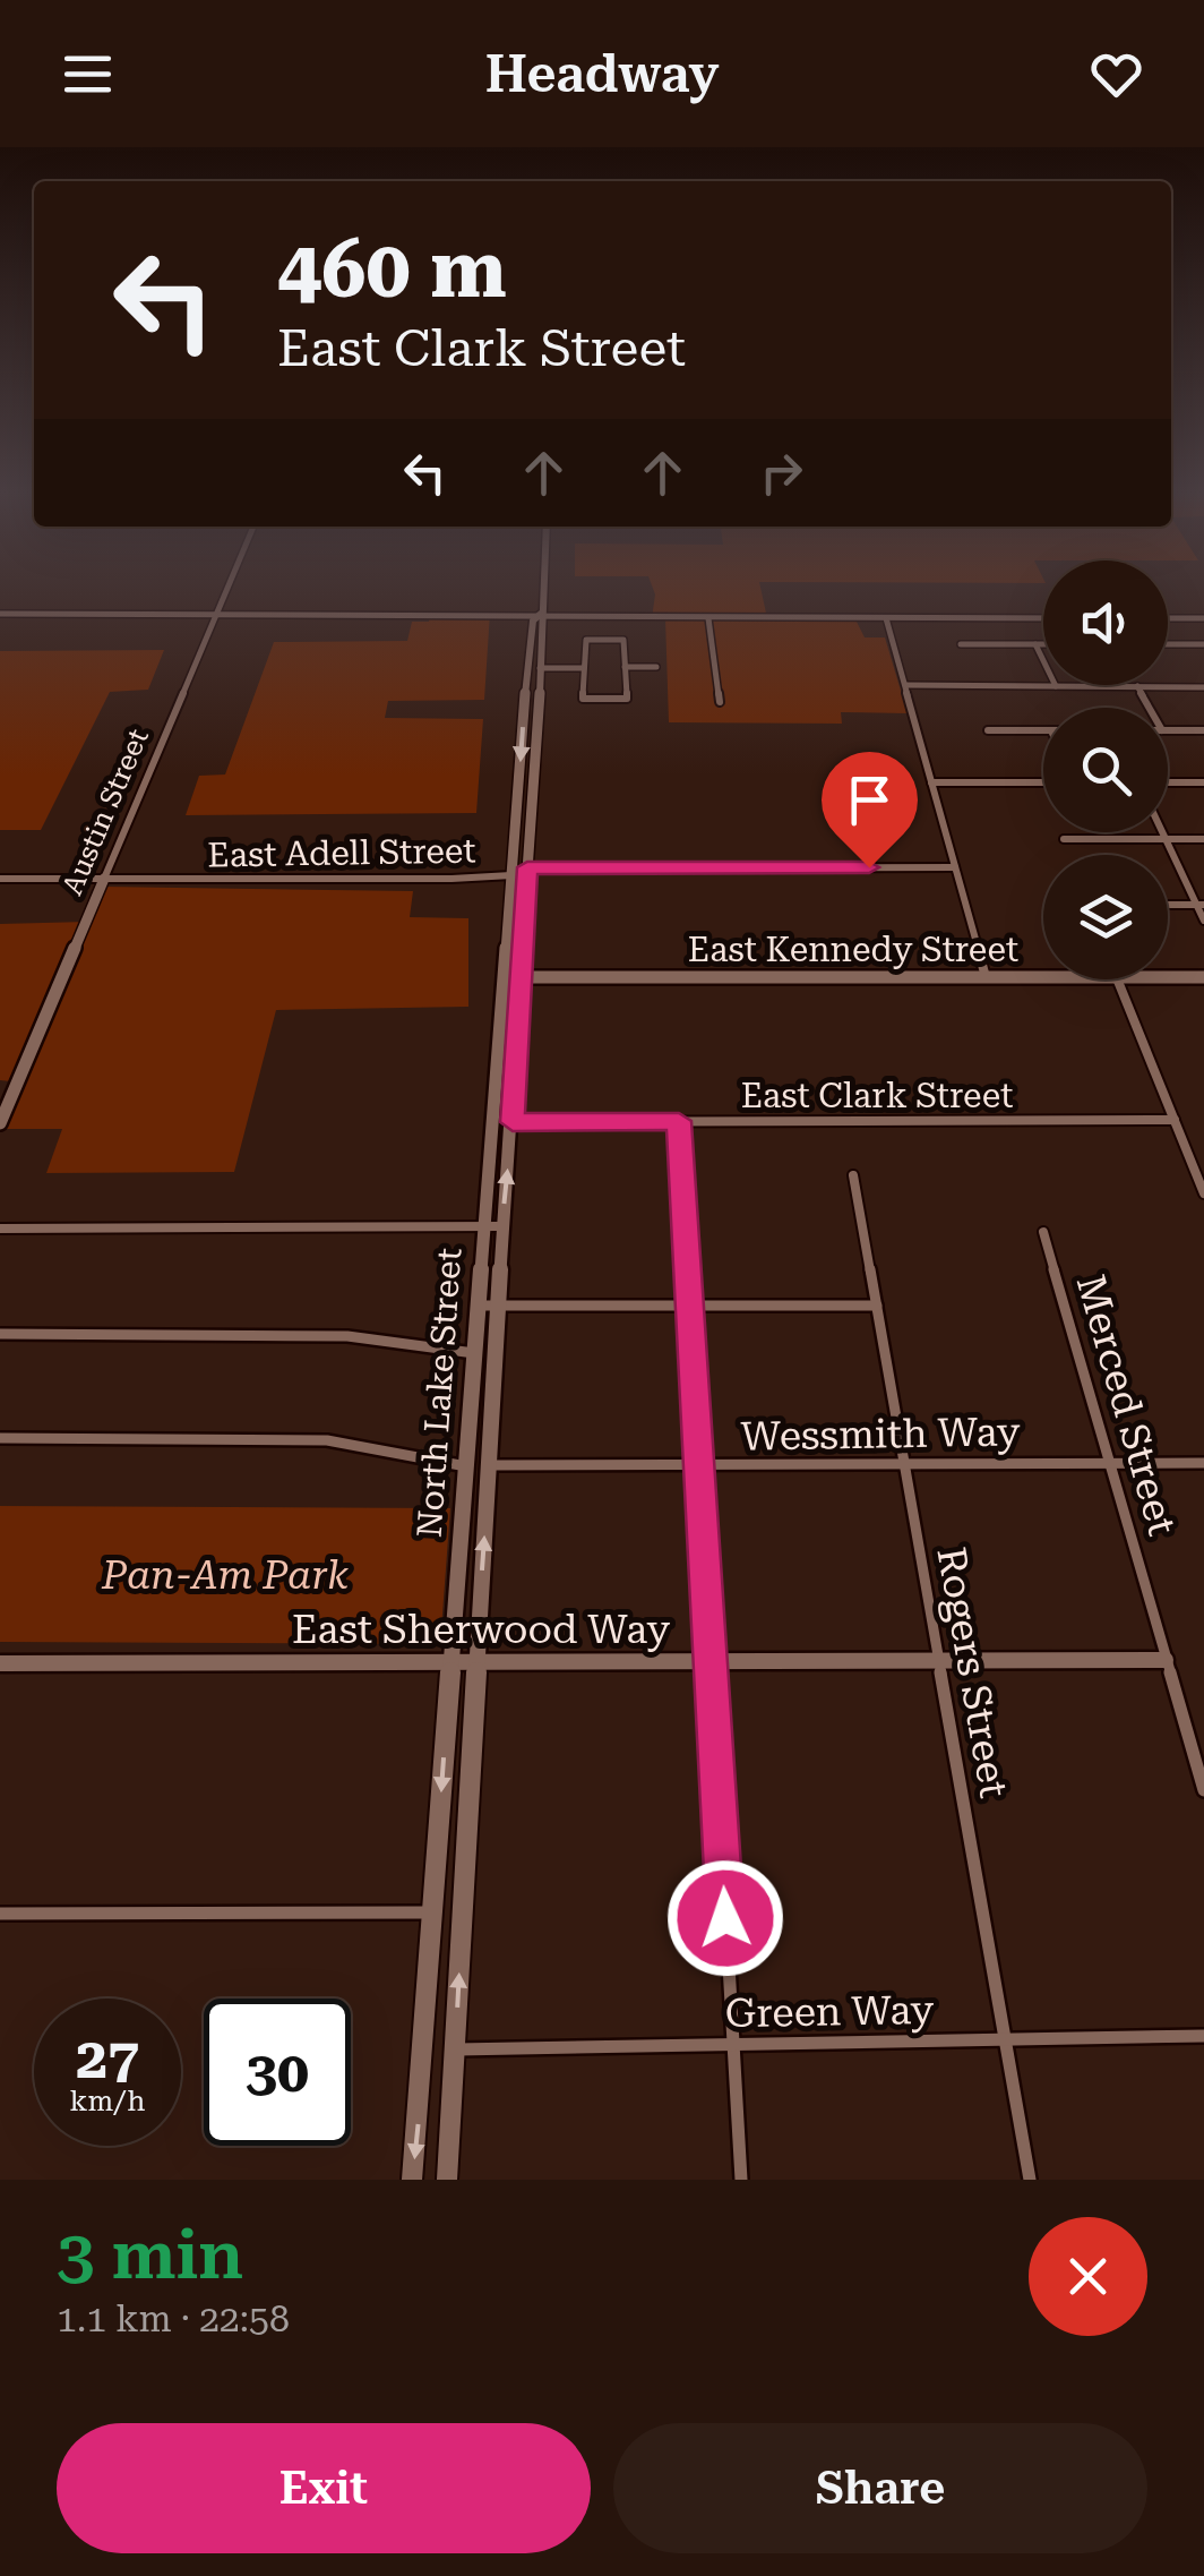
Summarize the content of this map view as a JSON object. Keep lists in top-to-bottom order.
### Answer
{
  "streets": {
    "street": [
      "Austin Street",
      "East Adell Street",
      "East Kennedy Street",
      "East Clark Street",
      "North Lake Street",
      "Merced Street",
      "Wessmith Way",
      "East Sherwood Way",
      "Rogers Street",
      "Green Way"
    ]
  },
  "crossings": [
    ["Austin Street", "East Adell Street"],
    ["East Adell Street", "North Lake Street"],
    ["East Kennedy Street", "North Lake Street"],
    ["East Clark Street", "North Lake Street"],
    ["North Lake Street", "Wessmith Way"],
    ["North Lake Street", "East Sherwood Way"],
    ["North Lake Street", "Green Way"],
    ["Merced Street", "Wessmith Way"],
    ["Merced Street", "East Sherwood Way"],
    ["Wessmith Way", "Rogers Street"],
    ["East Sherwood Way", "Rogers Street"],
    ["Rogers Street", "Green Way"]
  ],
  "parks": ["Pan-Am Park"],
  "page": {
    "header": "Headway",
    "turn": ["460 m", "East Clark Street"],
    "speed": "27 km/h",
    "limit": "30",
    "heading": ["3 min", "1.1 km · 22:58"],
    "buttons": ["Exit", "Share"]
  }
}
